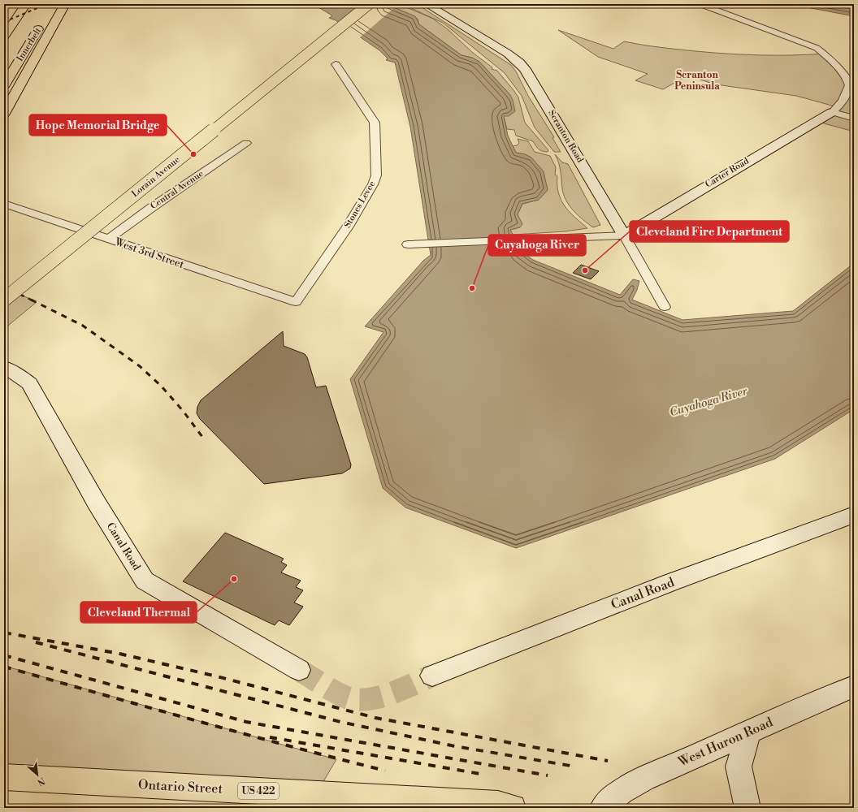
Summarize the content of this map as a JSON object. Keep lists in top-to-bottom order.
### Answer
{
  "streets": {
    "main road": [
      "Innerbelt",
      "Lorain Avenue",
      "Ontario Street",
      "US 422"
    ],
    "street": [
      "Scranton Road",
      "Carter Road",
      "Central Avenue",
      "Stones Levee",
      "West 3rd Street",
      "Canal Road",
      "West Huron Road"
    ]
  },
  "crossings": [
    ["Scranton Road", "Carter Road"],
    ["Central Avenue", "West 3rd Street"],
    ["Stones Levee", "West 3rd Street"]
  ],
  "districts": ["Scranton Peninsula"],
  "water": ["Cuyahoga River"],
  "places": [
    "Hope Memorial Bridge",
    "Cleveland Fire Department",
    "Cuyahoga River",
    "Cleveland Thermal"
  ],
  "north": "bottom right"
}
